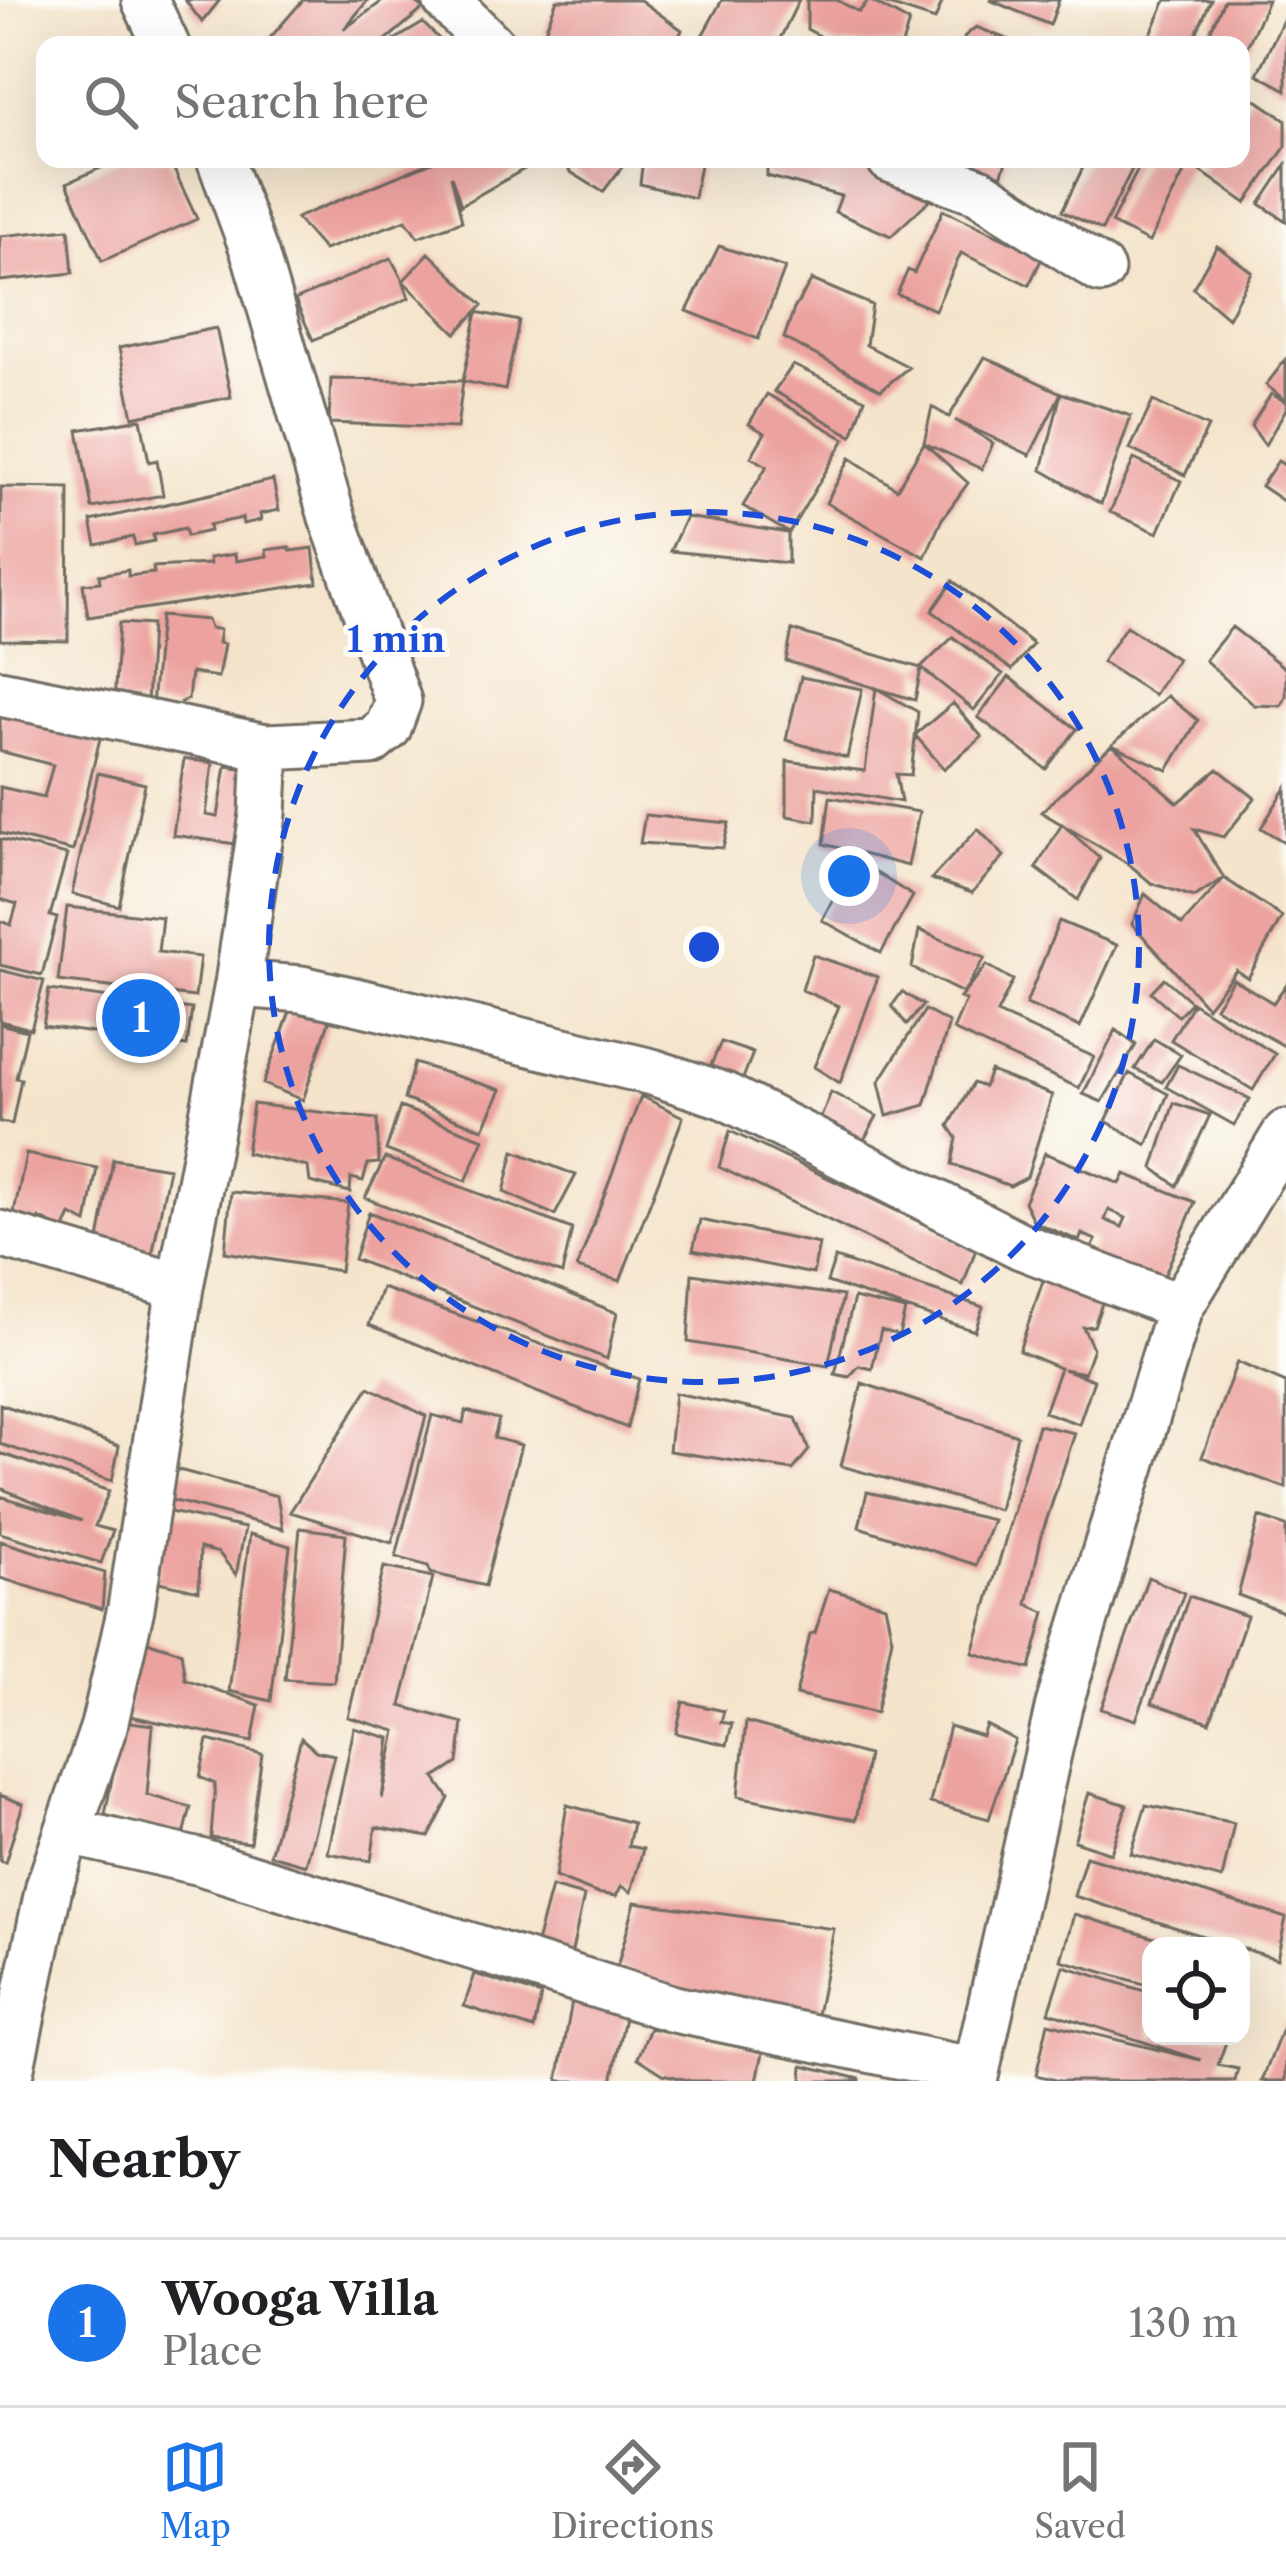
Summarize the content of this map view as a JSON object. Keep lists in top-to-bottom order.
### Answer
{
  "page": {
    "search": "Search here",
    "pins": "1",
    "heading": "Nearby",
    "list": [
      {
        "mark": "1",
        "name": "Wooga Villa",
        "note": "Place",
        "value": "130 m"
      }
    ],
    "nav": ["Map", "Directions", "Saved"]
  },
  "rings": ["1 min"]
}
